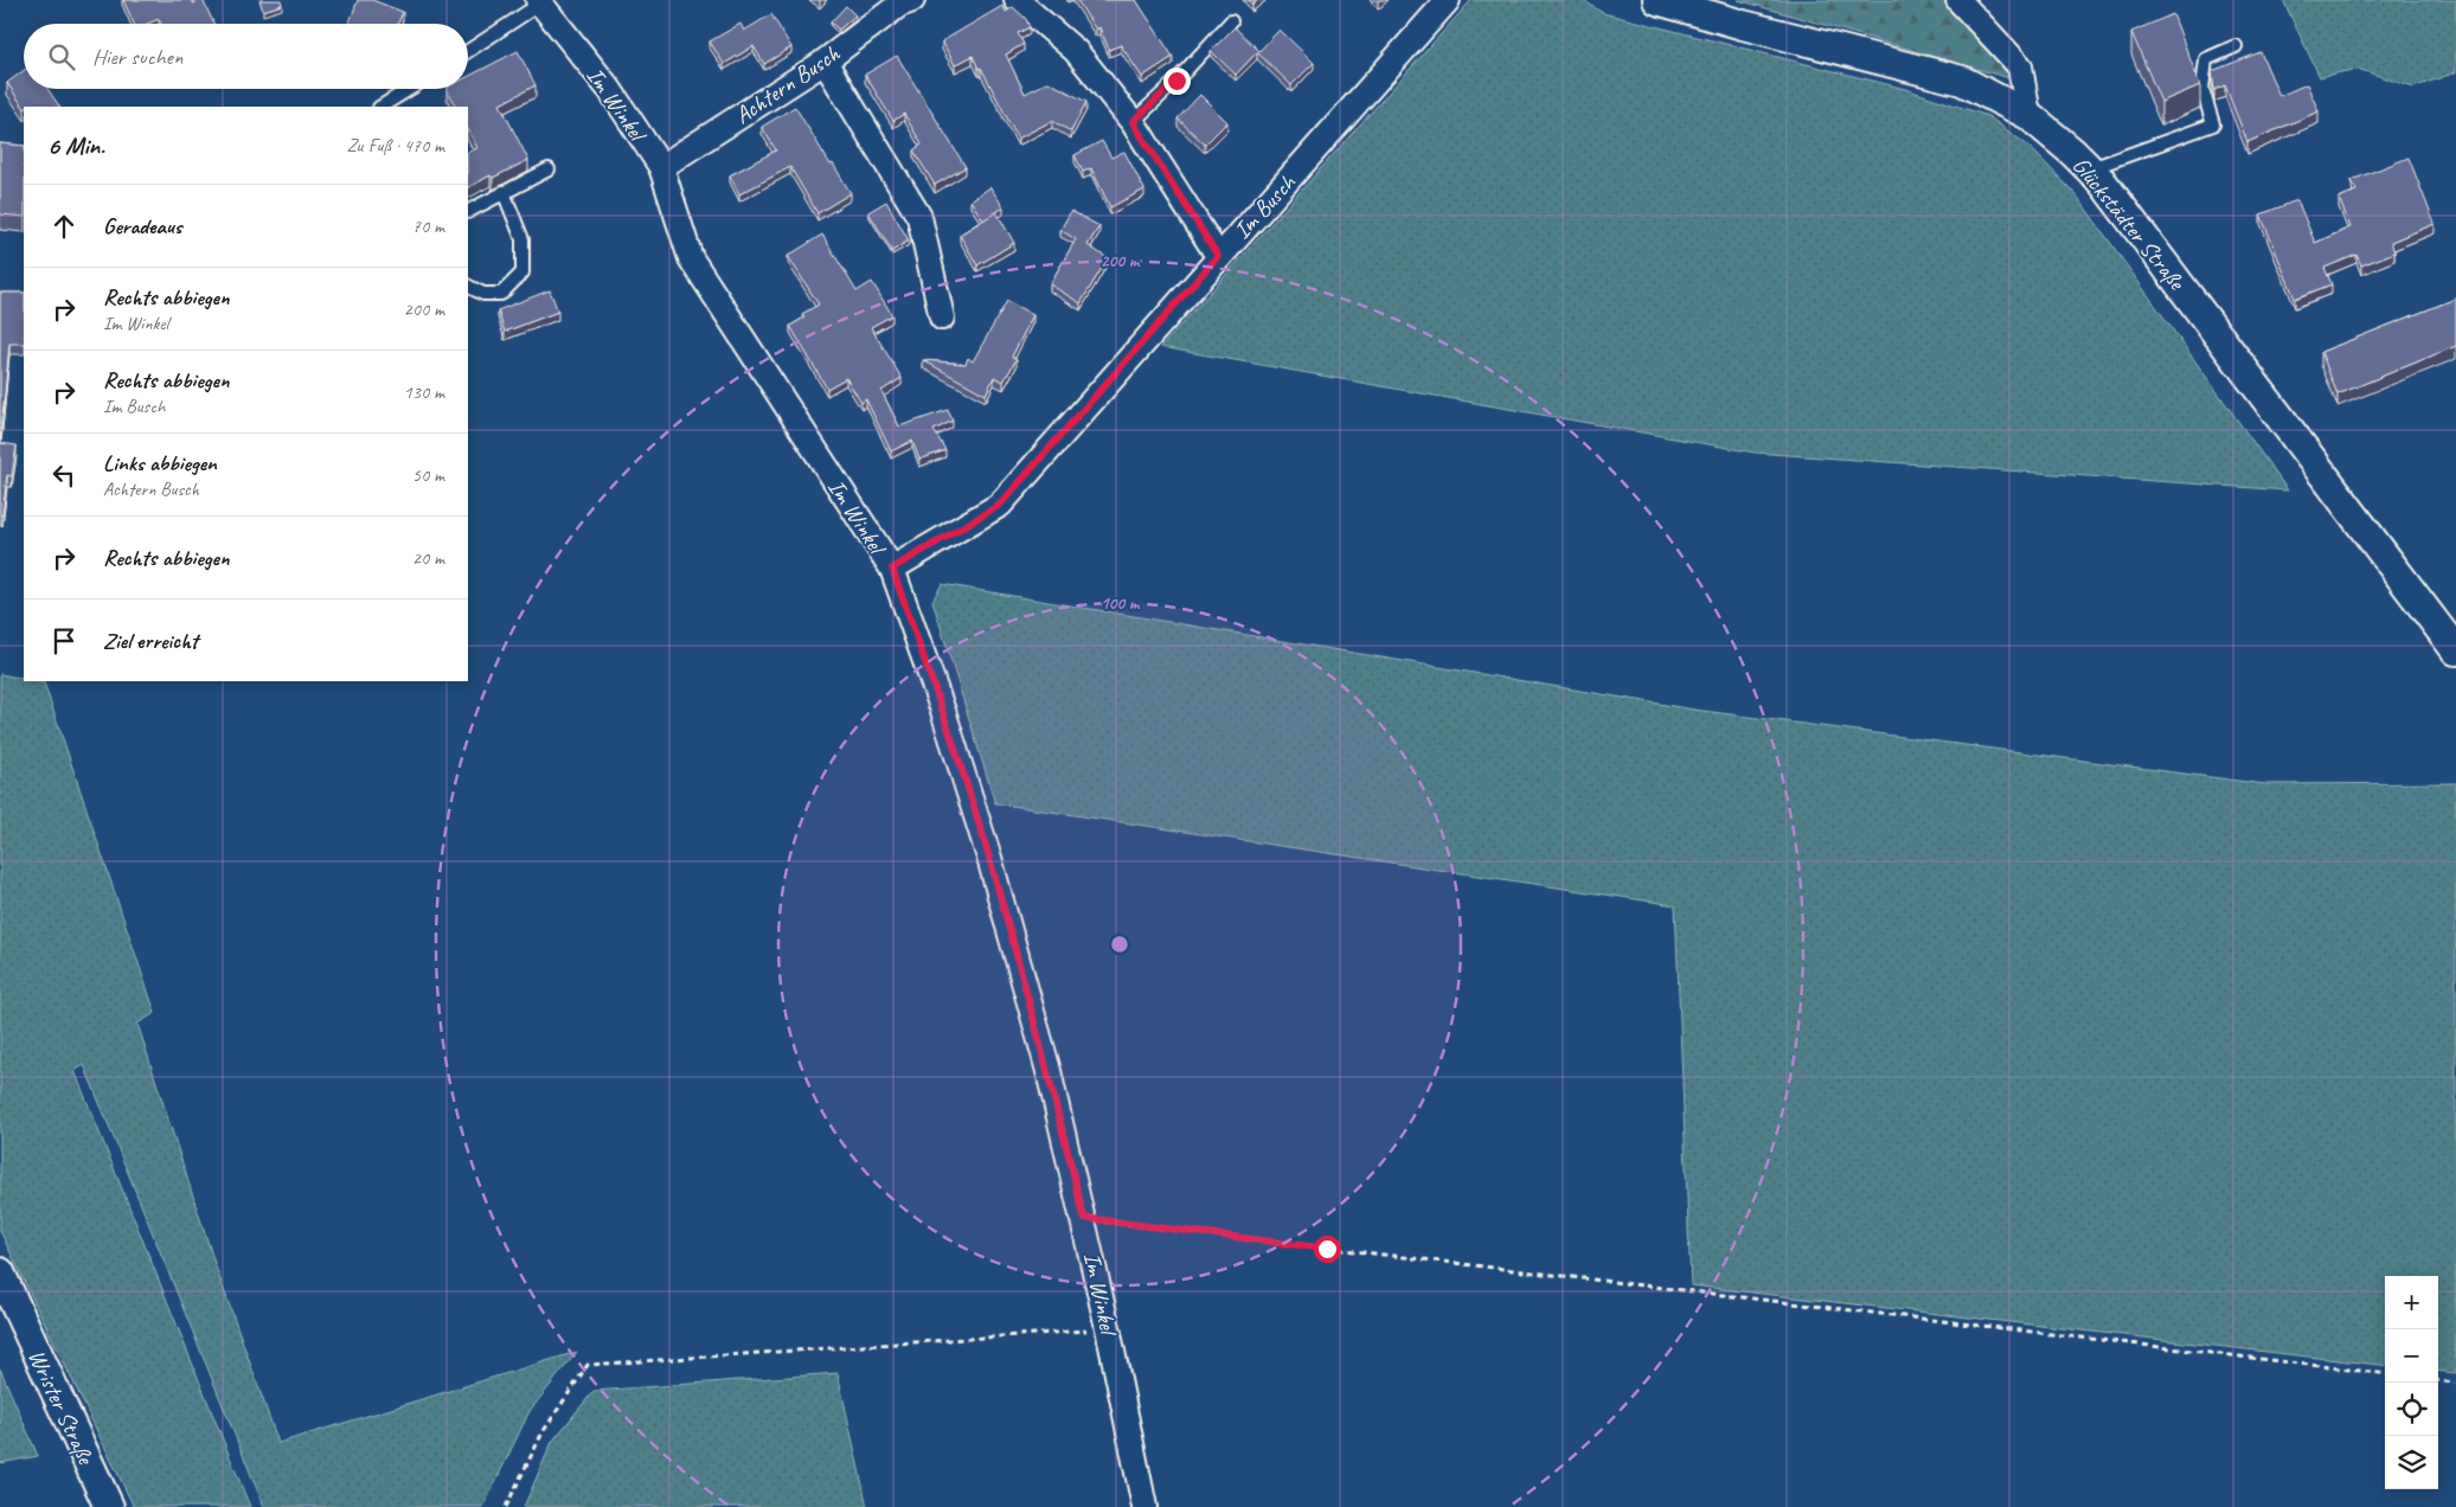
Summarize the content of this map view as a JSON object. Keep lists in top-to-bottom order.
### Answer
{
  "streets": {
    "street": [
      "Achtern Busch",
      "Im Winkel",
      "Im Busch",
      "Glückstädter Straße",
      "Wrister Straße"
    ]
  },
  "crossings": [
    ["Achtern Busch", "Im Winkel"],
    ["Im Winkel", "Im Busch"]
  ],
  "page": {
    "search": "Hier suchen",
    "heading": ["6 Min.", "Zu Fuß · 470 m"],
    "list": [
      ["Geradeaus", "70 m"],
      ["Rechts abbiegen", "Im Winkel", "200 m"],
      ["Rechts abbiegen", "Im Busch", "130 m"],
      ["Links abbiegen", "Achtern Busch", "50 m"],
      ["Rechts abbiegen", "20 m"],
      "Ziel erreicht"
    ],
    "map_buttons": ["+", "−"]
  },
  "rings": ["200 m", "100 m"]
}
